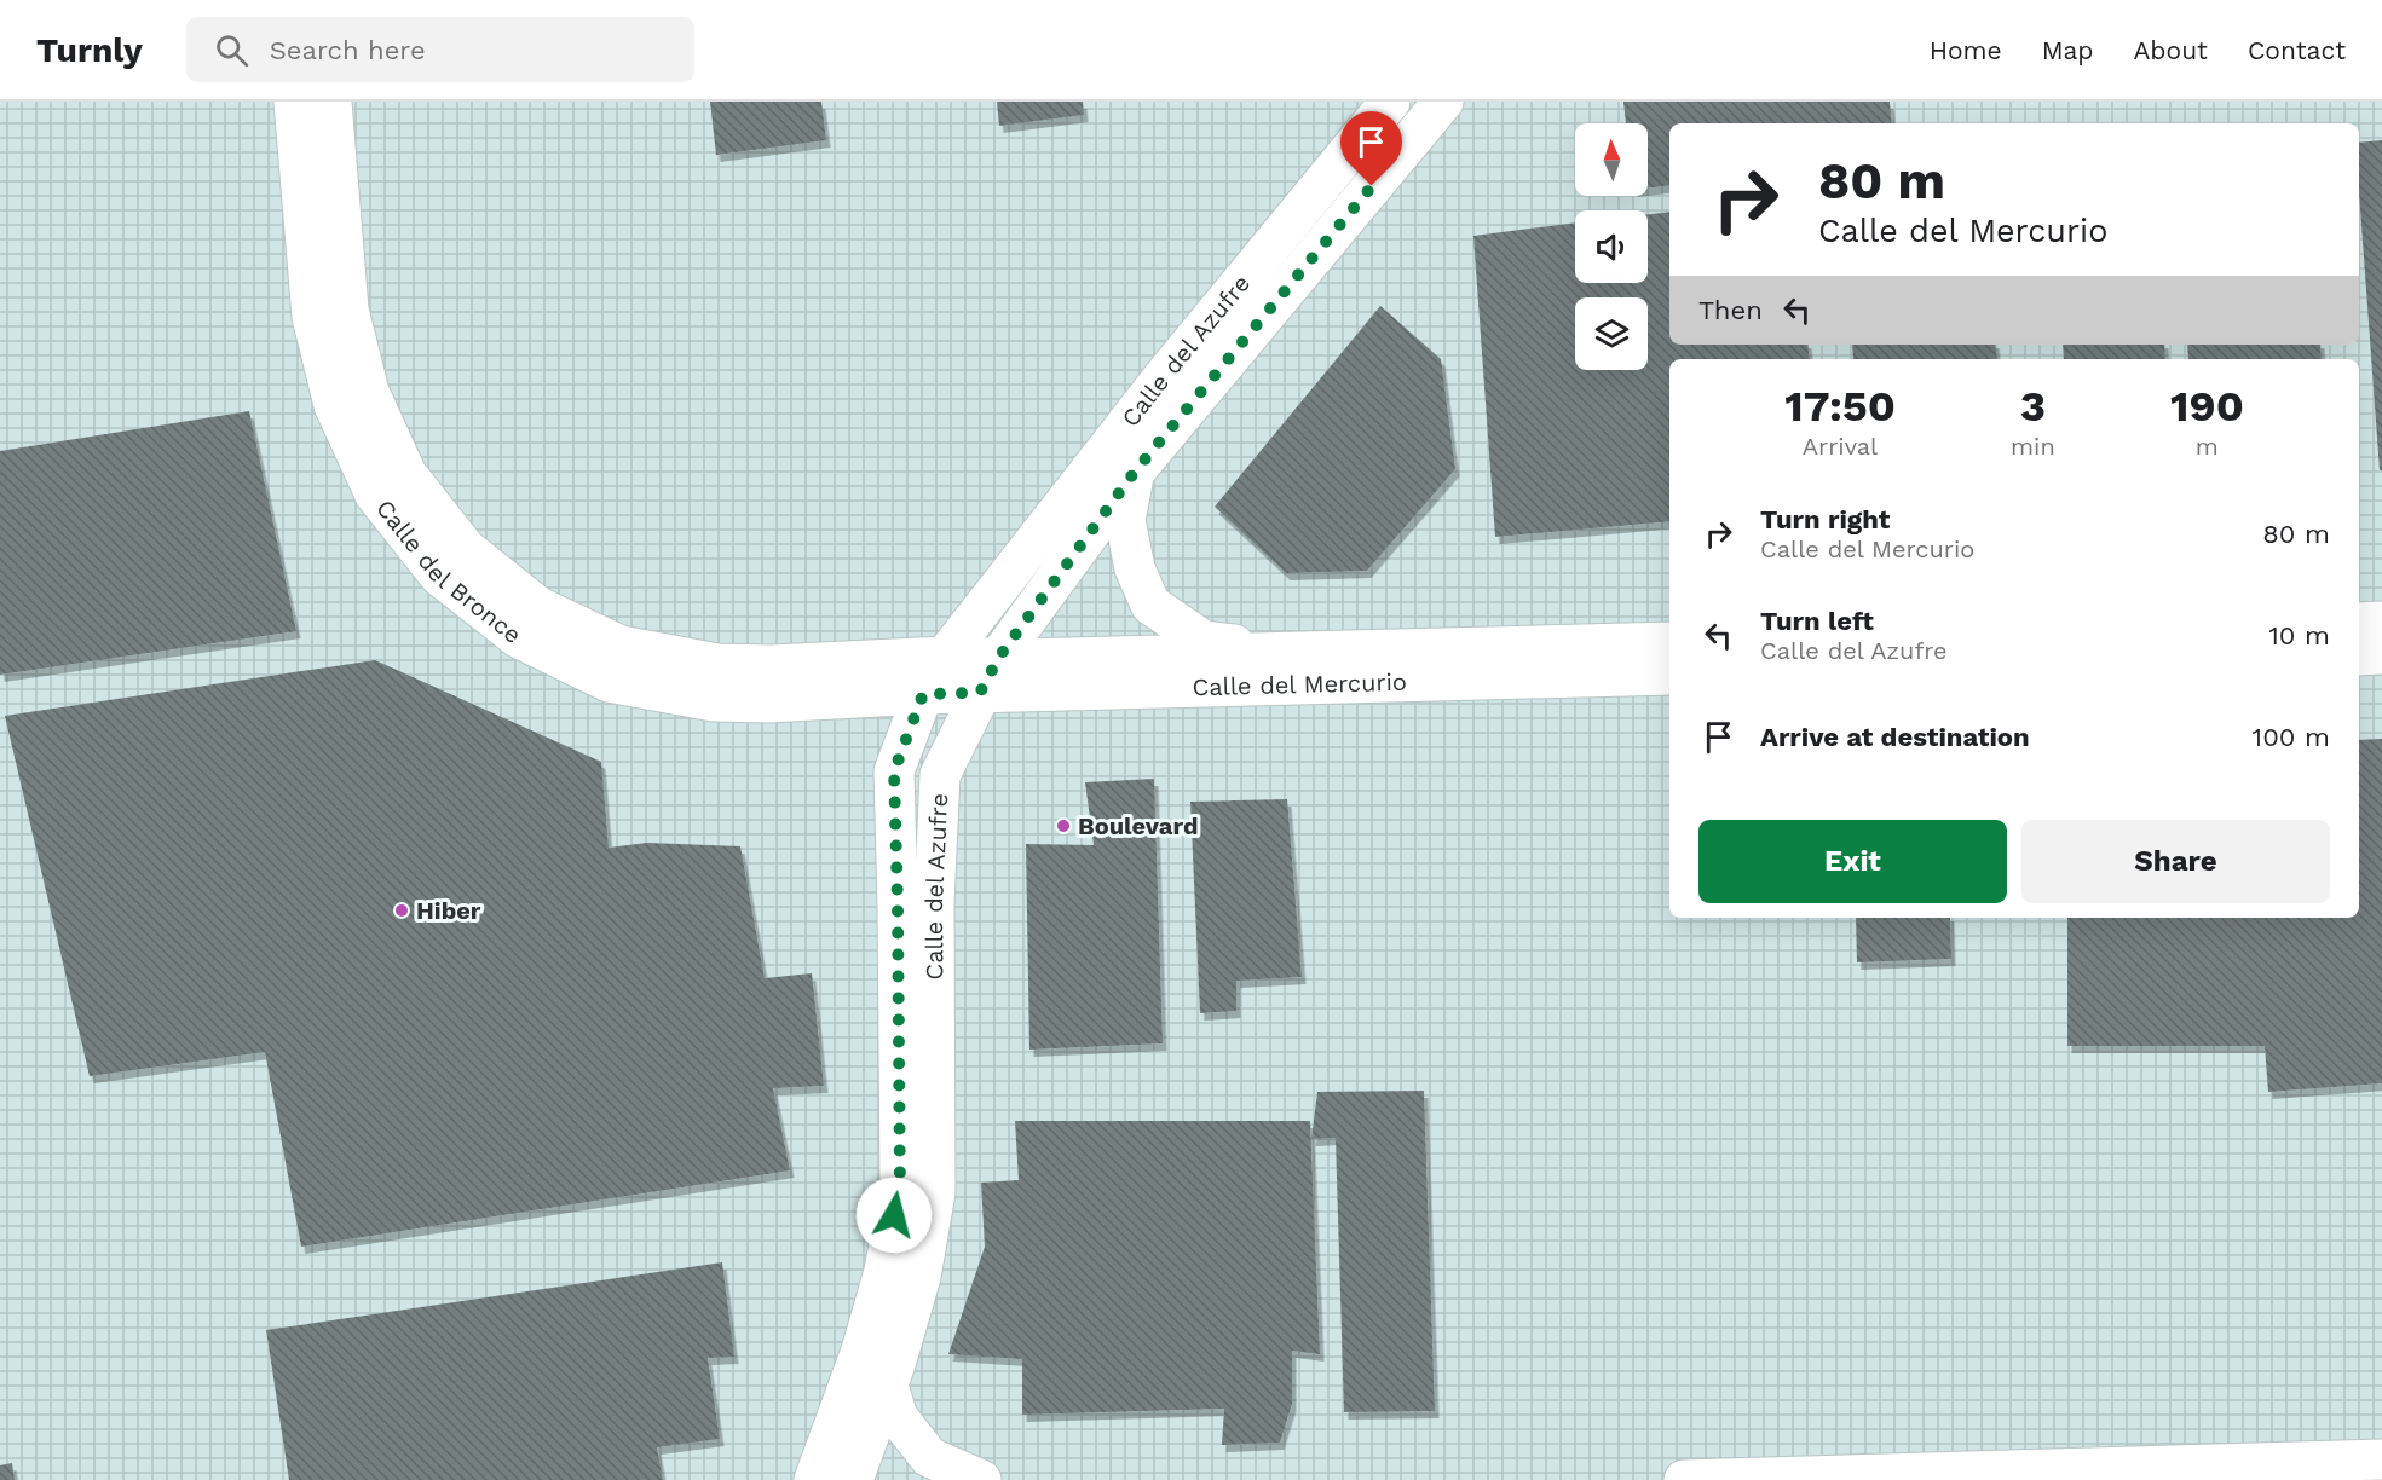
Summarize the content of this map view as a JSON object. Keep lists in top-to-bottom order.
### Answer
{
  "streets": {
    "street": ["Calle del Azufre", "Calle del Bronce", "Calle del Mercurio"]
  },
  "crossings": [
    ["Calle del Azufre", "Calle del Bronce"],
    ["Calle del Azufre", "Calle del Mercurio"],
    ["Calle del Bronce", "Calle del Mercurio"]
  ],
  "places": ["Boulevard", "Hiber"],
  "north": "top",
  "page": {
    "header": "Turnly",
    "search": "Search here",
    "nav": [
      "Home",
      "Map",
      "About",
      "Contact"
    ],
    "turn": ["80 m", "Calle del Mercurio"],
    "then": "Then",
    "eta": [
      "17:50",
      "Arrival",
      "3",
      "min",
      "190",
      "m"
    ],
    "list": [
      {
        "name": "Turn right",
        "note": "Calle del Mercurio",
        "value": "80 m"
      },
      {
        "name": "Turn left",
        "note": "Calle del Azufre",
        "value": "10 m"
      },
      {
        "name": "Arrive at destination",
        "value": "100 m"
      }
    ],
    "buttons": ["Exit", "Share"]
  }
}
